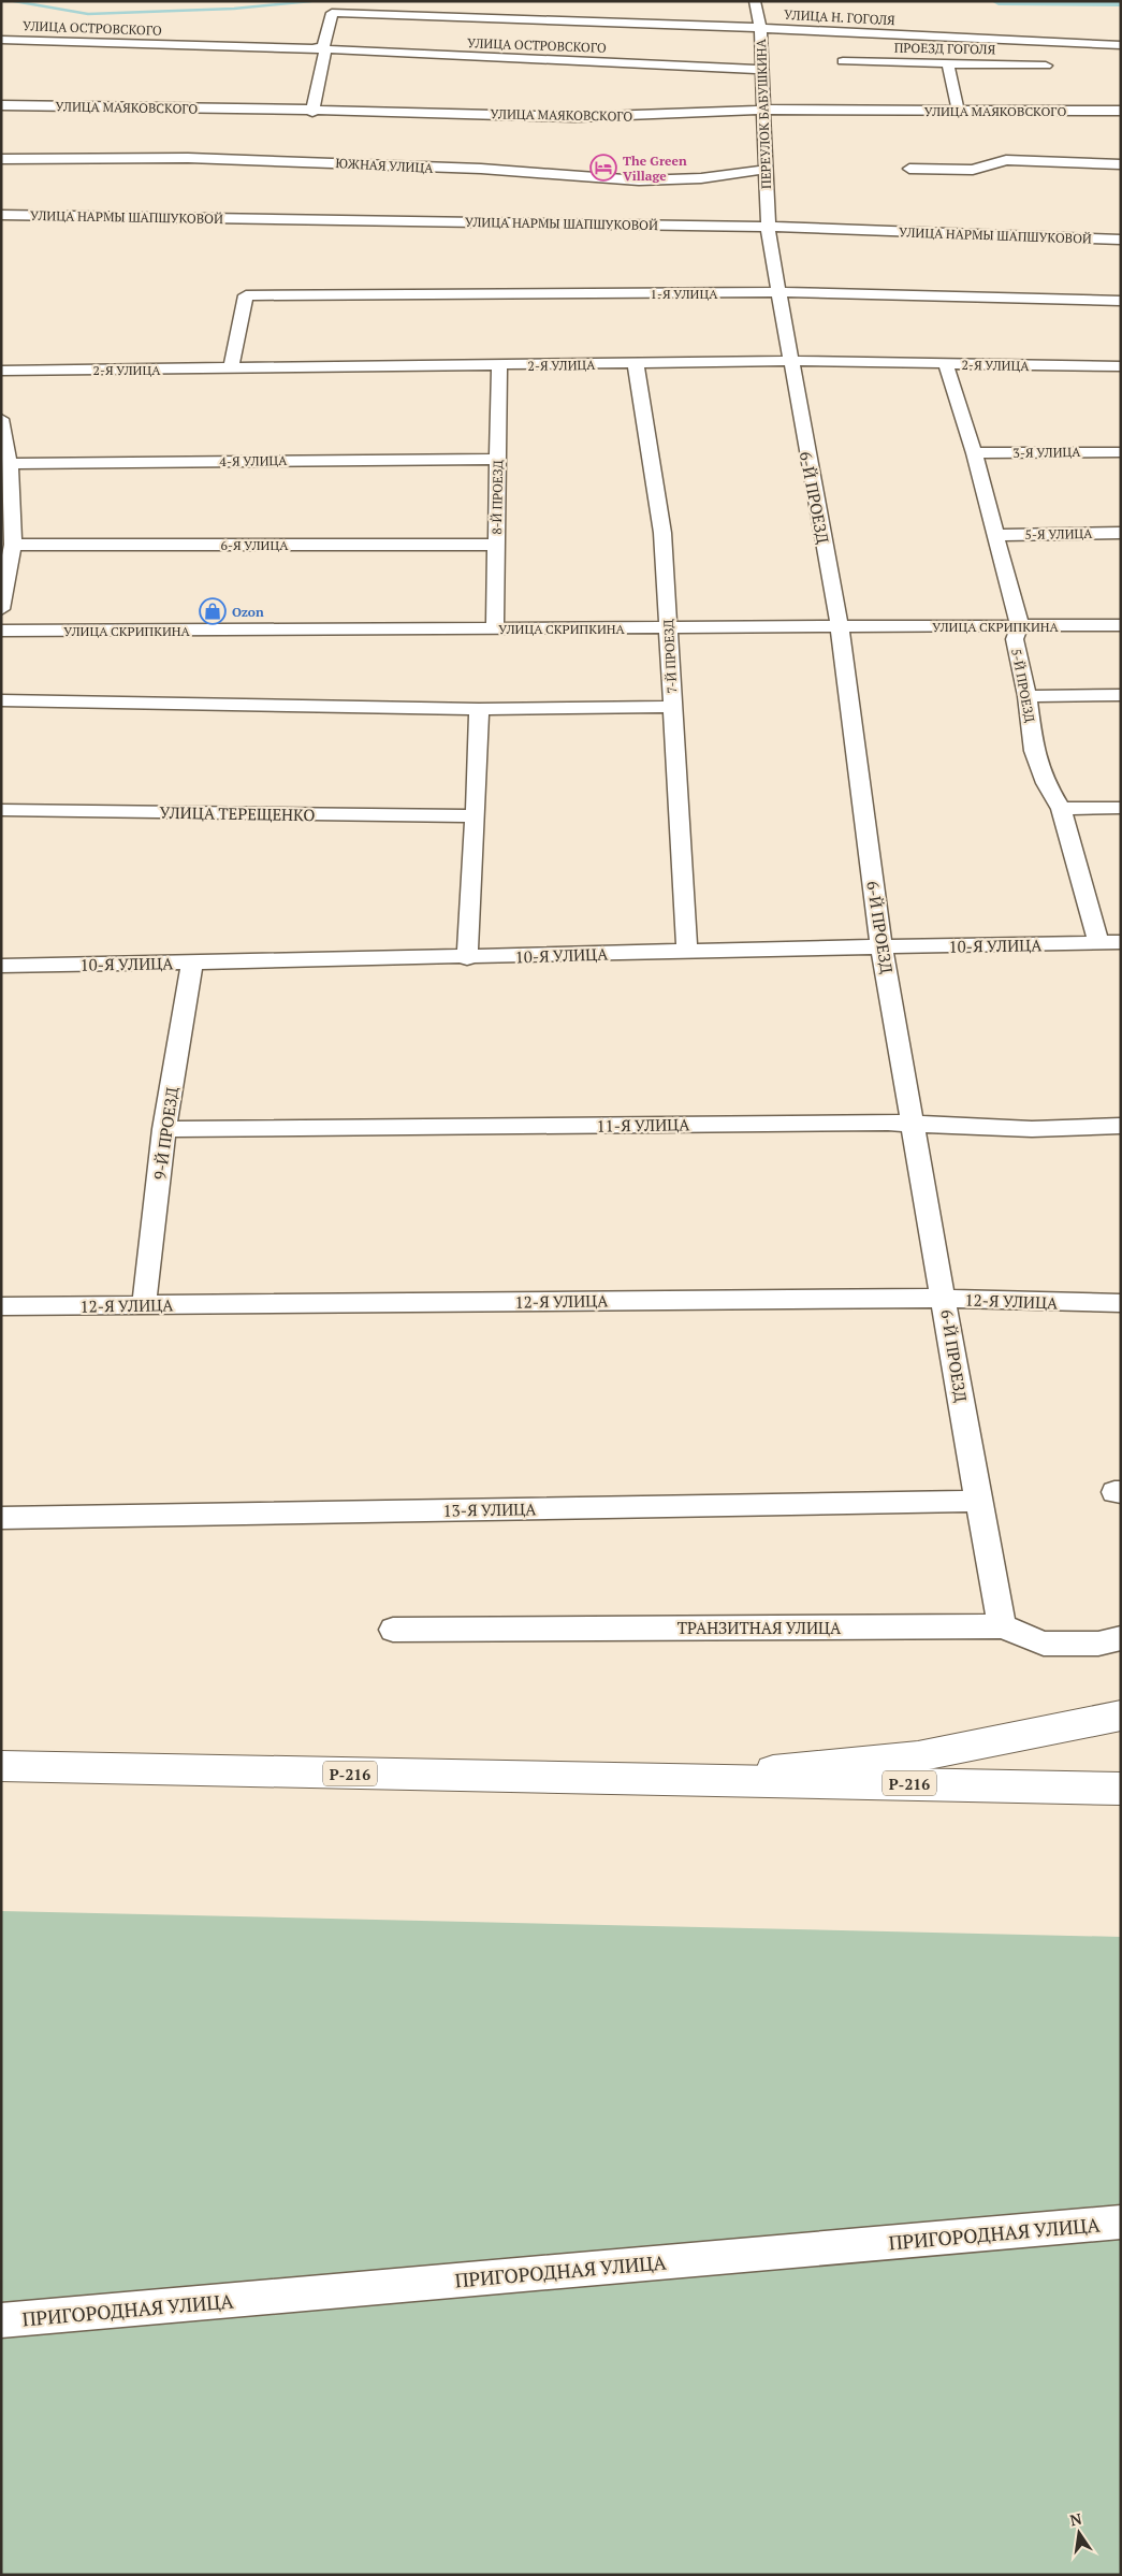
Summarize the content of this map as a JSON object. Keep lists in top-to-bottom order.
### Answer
{
  "streets": {
    "main road": ["Р-216"],
    "street": [
      "УЛИЦА Н. ГОГОЛЯ",
      "УЛИЦА ОСТРОВСКОГО",
      "ПРОЕЗД ГОГОЛЯ",
      "УЛИЦА МАЯКОВСКОГО",
      "ПЕРЕУЛОК БАБУШКИНА",
      "ЮЖНАЯ УЛИЦА",
      "УЛИЦА НАРМЫ ШАПШУКОВОЙ",
      "1-Я УЛИЦА",
      "2-Я УЛИЦА",
      "3-Я УЛИЦА",
      "4-Я УЛИЦА",
      "8-Й ПРОЕЗД",
      "6-Й ПРОЕЗД",
      "5-Я УЛИЦА",
      "6-Я УЛИЦА",
      "УЛИЦА СКРИПКИНА",
      "7-Й ПРОЕЗД",
      "5-Й ПРОЕЗД",
      "УЛИЦА ТЕРЕЩЕНКО",
      "10-Я УЛИЦА",
      "11-Я УЛИЦА",
      "9-Й ПРОЕЗД",
      "12-Я УЛИЦА",
      "13-Я УЛИЦА",
      "ТРАНЗИТНАЯ УЛИЦА",
      "ПРИГОРОДНАЯ УЛИЦА"
    ]
  },
  "crossings": [
    ["УЛИЦА Н. ГОГОЛЯ", "УЛИЦА ОСТРОВСКОГО"],
    ["УЛИЦА Н. ГОГОЛЯ", "ПЕРЕУЛОК БАБУШКИНА"],
    ["УЛИЦА ОСТРОВСКОГО", "ПЕРЕУЛОК БАБУШКИНА"],
    ["УЛИЦА МАЯКОВСКОГО", "ПЕРЕУЛОК БАБУШКИНА"],
    ["ПЕРЕУЛОК БАБУШКИНА", "ЮЖНАЯ УЛИЦА"],
    ["ПЕРЕУЛОК БАБУШКИНА", "УЛИЦА НАРМЫ ШАПШУКОВОЙ"],
    ["ПЕРЕУЛОК БАБУШКИНА", "6-Й ПРОЕЗД"],
    ["УЛИЦА НАРМЫ ШАПШУКОВОЙ", "6-Й ПРОЕЗД"],
    ["1-Я УЛИЦА", "2-Я УЛИЦА"],
    ["1-Я УЛИЦА", "6-Й ПРОЕЗД"],
    ["2-Я УЛИЦА", "8-Й ПРОЕЗД"],
    ["2-Я УЛИЦА", "6-Й ПРОЕЗД"],
    ["2-Я УЛИЦА", "7-Й ПРОЕЗД"],
    ["2-Я УЛИЦА", "5-Й ПРОЕЗД"],
    ["3-Я УЛИЦА", "5-Й ПРОЕЗД"],
    ["4-Я УЛИЦА", "8-Й ПРОЕЗД"],
    ["8-Й ПРОЕЗД", "6-Я УЛИЦА"],
    ["8-Й ПРОЕЗД", "УЛИЦА СКРИПКИНА"],
    ["6-Й ПРОЕЗД", "УЛИЦА СКРИПКИНА"],
    ["6-Й ПРОЕЗД", "10-Я УЛИЦА"],
    ["6-Й ПРОЕЗД", "11-Я УЛИЦА"],
    ["6-Й ПРОЕЗД", "12-Я УЛИЦА"],
    ["6-Й ПРОЕЗД", "13-Я УЛИЦА"],
    ["6-Й ПРОЕЗД", "ТРАНЗИТНАЯ УЛИЦА"],
    ["5-Я УЛИЦА", "5-Й ПРОЕЗД"],
    ["УЛИЦА СКРИПКИНА", "7-Й ПРОЕЗД"],
    ["УЛИЦА СКРИПКИНА", "5-Й ПРОЕЗД"],
    ["7-Й ПРОЕЗД", "10-Я УЛИЦА"],
    ["5-Й ПРОЕЗД", "10-Я УЛИЦА"],
    ["10-Я УЛИЦА", "9-Й ПРОЕЗД"],
    ["11-Я УЛИЦА", "9-Й ПРОЕЗД"],
    ["9-Й ПРОЕЗД", "12-Я УЛИЦА"]
  ],
  "places": {
    "hotel": ["The Green Village"],
    "shop": ["Ozon"]
  },
  "north": "top"
}
